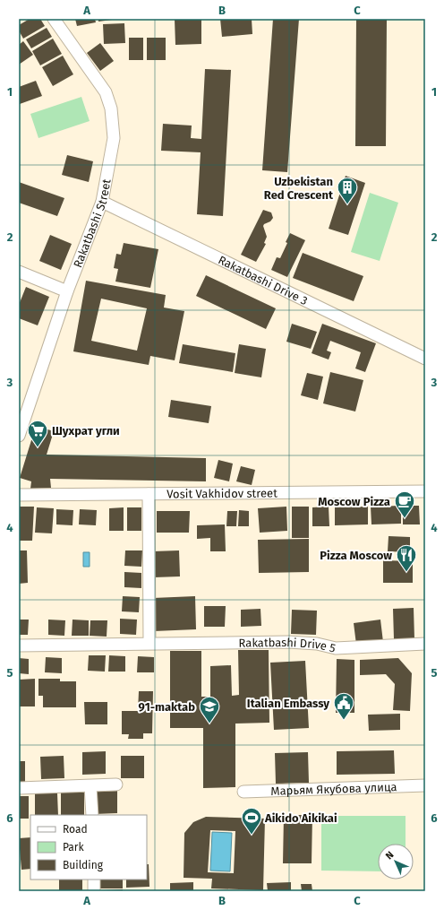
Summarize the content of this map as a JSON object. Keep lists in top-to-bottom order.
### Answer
{
  "streets": {
    "street": [
      "Rakatbashi Street",
      "Rakatbashi Drive 3",
      "Vosit Vakhidov street",
      "Rakatbashi Drive 5",
      "Марьям Якубова улица"
    ]
  },
  "crossings": [
    ["Rakatbashi Street", "Rakatbashi Drive 3"]
  ],
  "places": {
    "building": ["Uzbekistan Red Crescent"],
    "supermarket": ["Шухрат угли"],
    "cafe": ["Moscow Pizza"],
    "restaurant": ["Pizza Moscow"],
    "public building": ["Italian Embassy"],
    "school or university": ["91-maktab"],
    "sports": ["Aikido Aikikai"]
  },
  "legend": ["Road", "Park", "Building"],
  "north": "top left",
  "grid": {
    "columns": ["A", "B", "C"],
    "rows": [
      "1",
      "2",
      "3",
      "4",
      "5",
      "6"
    ]
  }
}
